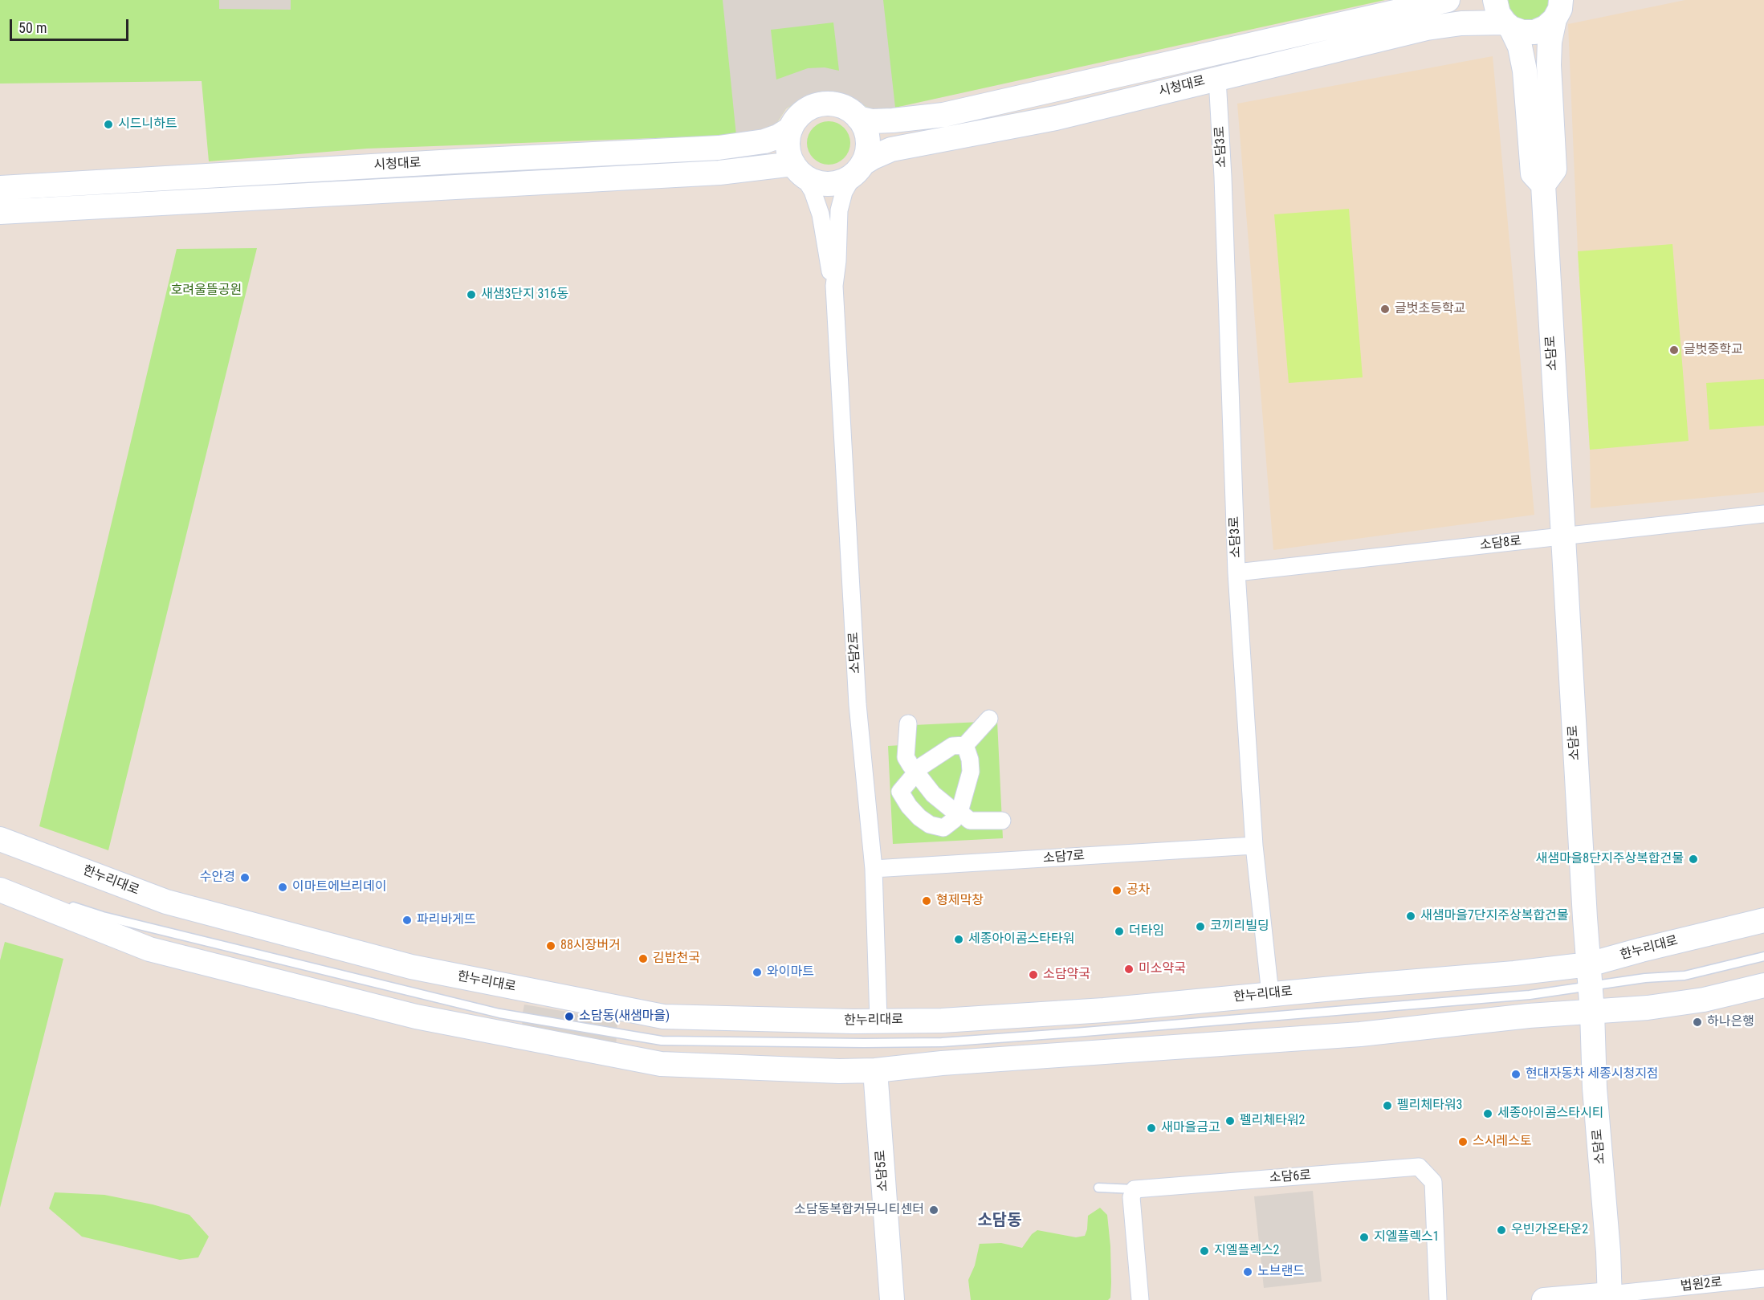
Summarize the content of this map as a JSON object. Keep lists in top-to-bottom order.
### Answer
{
  "streets": {
    "street": [
      "시청대로",
      "소담3로",
      "소담로",
      "소담8로",
      "소담2로",
      "소담7로",
      "한누리대로",
      "소담5로",
      "소담6로",
      "법원2로"
    ]
  },
  "crossings": [
    ["시청대로", "소담3로"],
    ["시청대로", "소담로"],
    ["소담3로", "소담8로"],
    ["소담3로", "소담7로"],
    ["소담3로", "한누리대로"],
    ["소담로", "소담8로"],
    ["소담로", "한누리대로"],
    ["소담로", "법원2로"],
    ["소담2로", "소담7로"],
    ["소담2로", "한누리대로"]
  ],
  "districts": ["소담동"],
  "parks": ["호려울뜰공원"],
  "places": [
    "시드니하트",
    "새샘3단지 316동",
    "글벗초등학교",
    "글벗중학교",
    "새샘마을8단지주상복합건물",
    "수안경",
    "이마트에브리데이",
    "공차",
    "형제막창",
    "새샘마을7단지주상복합건물",
    "파리바게뜨",
    "코끼리빌딩",
    "더타임",
    "세종아이콤스타타워",
    "88시장버거",
    "김밥천국",
    "미소약국",
    "와이마트",
    "소담약국",
    "소담동(새샘마을)",
    "하나은행",
    "현대자동차 세종시청지점",
    "펠리체타워3",
    "세종아이콤스타시티",
    "펠리체타워2",
    "새마을금고",
    "스시레스토",
    "소담동복합커뮤니티센터",
    "우빈가온타운2",
    "지엘플렉스1",
    "지엘플렉스2",
    "노브랜드"
  ],
  "scale_bar": "50 m"
}
